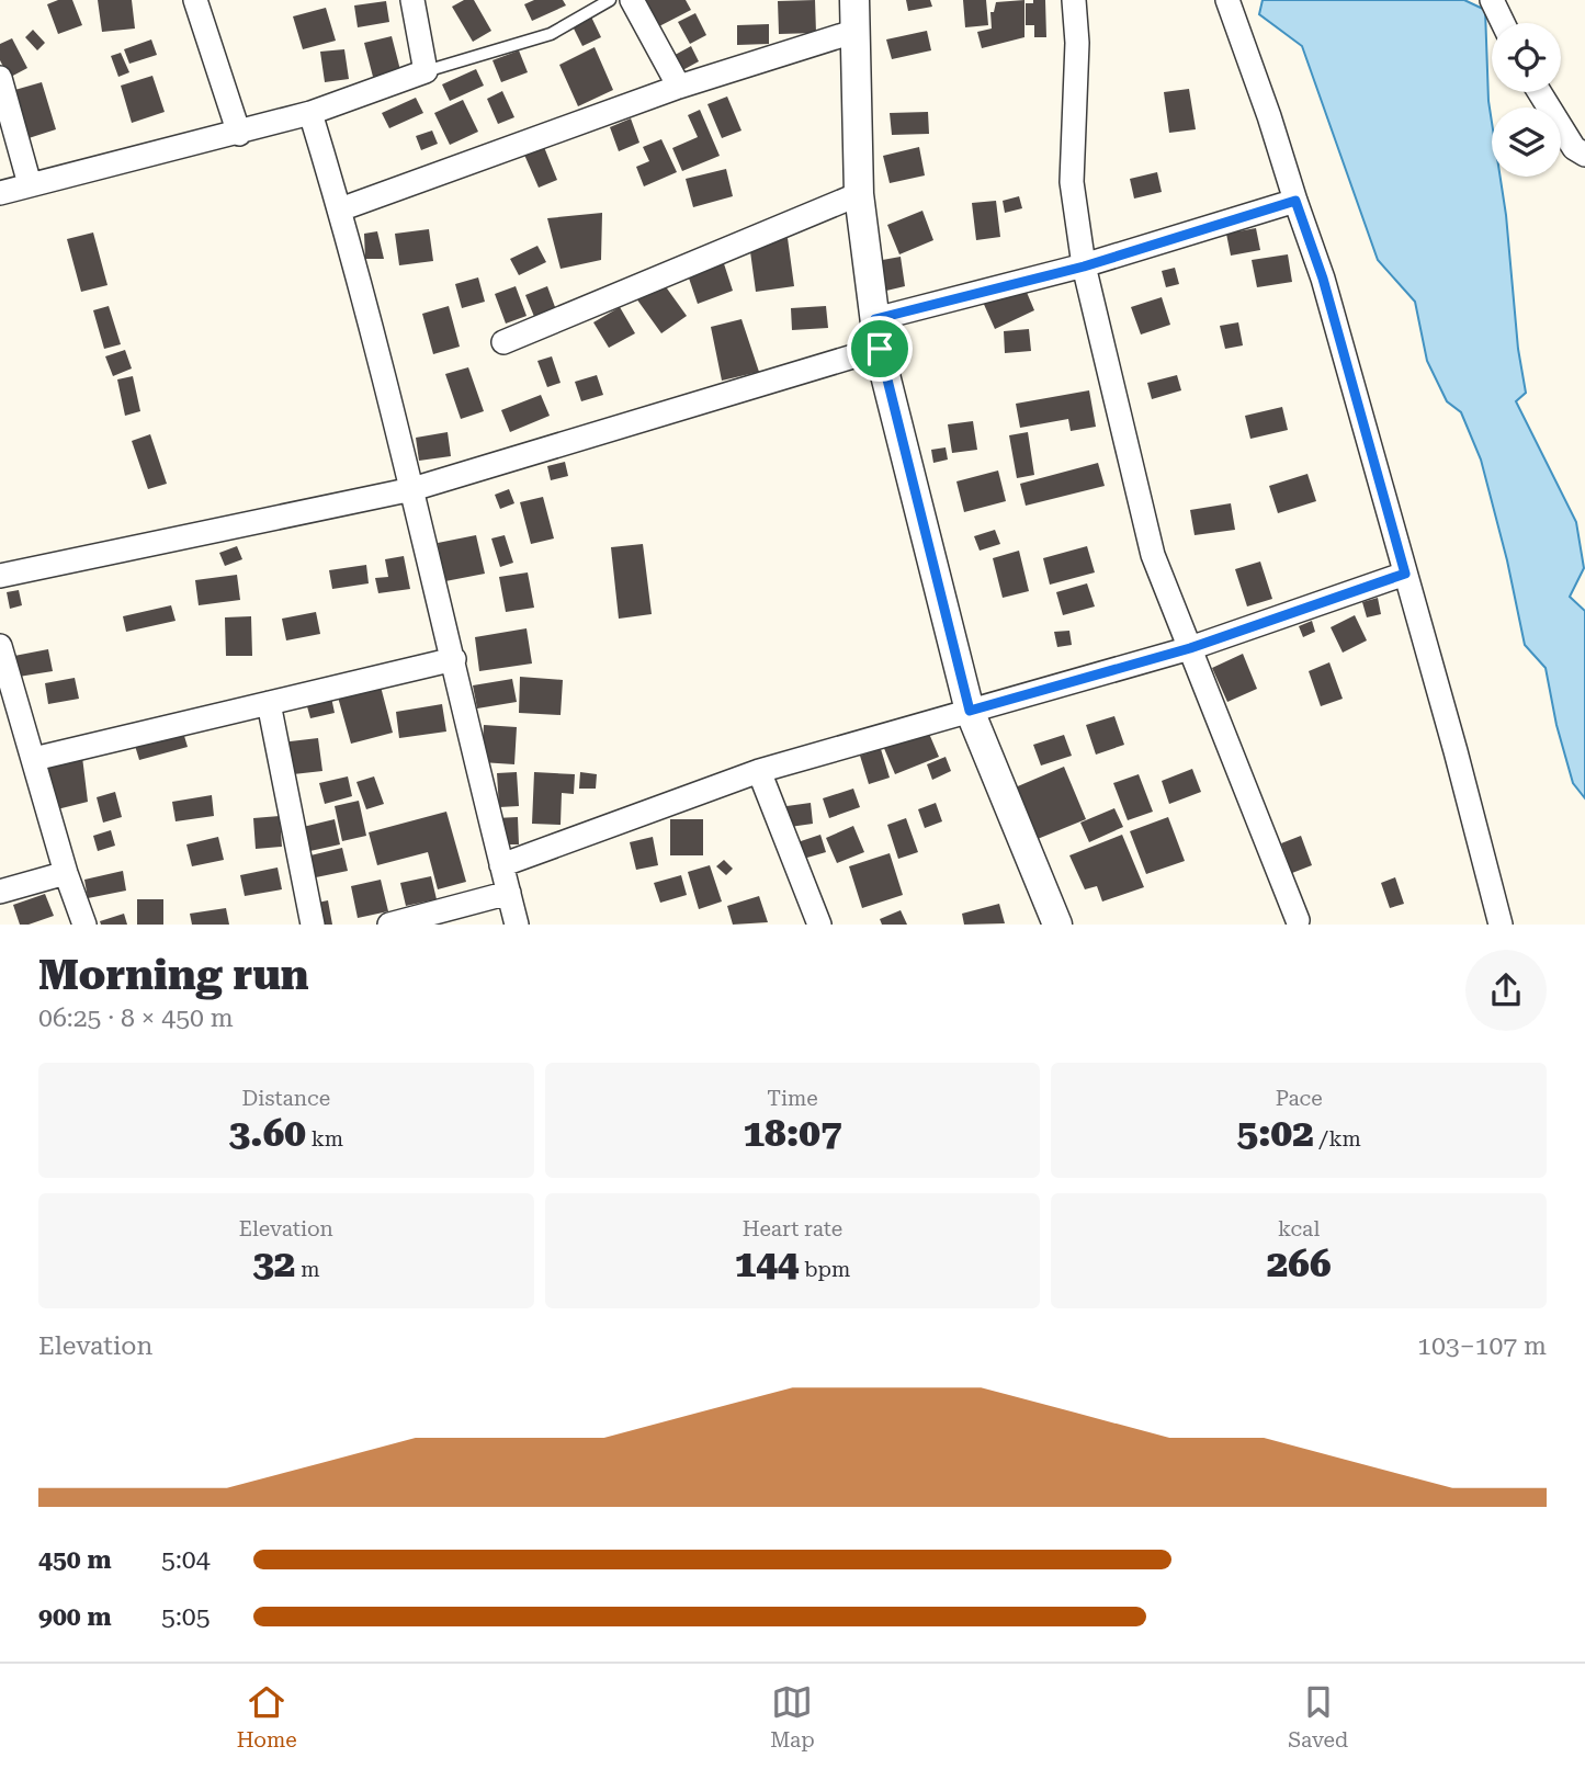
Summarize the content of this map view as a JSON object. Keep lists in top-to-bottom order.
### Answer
{
  "page": {
    "heading": ["Morning run", "06:25 · 8 × 450 m"],
    "stats": [
      ["Distance", "3.60 km"],
      ["Time", "18:07"],
      ["Pace", "5:02 /km"],
      ["Elevation", "32 m"],
      ["Heart rate", "144 bpm"],
      ["kcal", "266"]
    ],
    "chart": ["Elevation", "103–107 m"],
    "list": [
      {
        "name": "450 m",
        "note": "5:04"
      },
      {
        "name": "900 m",
        "note": "5:05"
      }
    ],
    "tabs": ["Home", "Map", "Saved"]
  }
}
